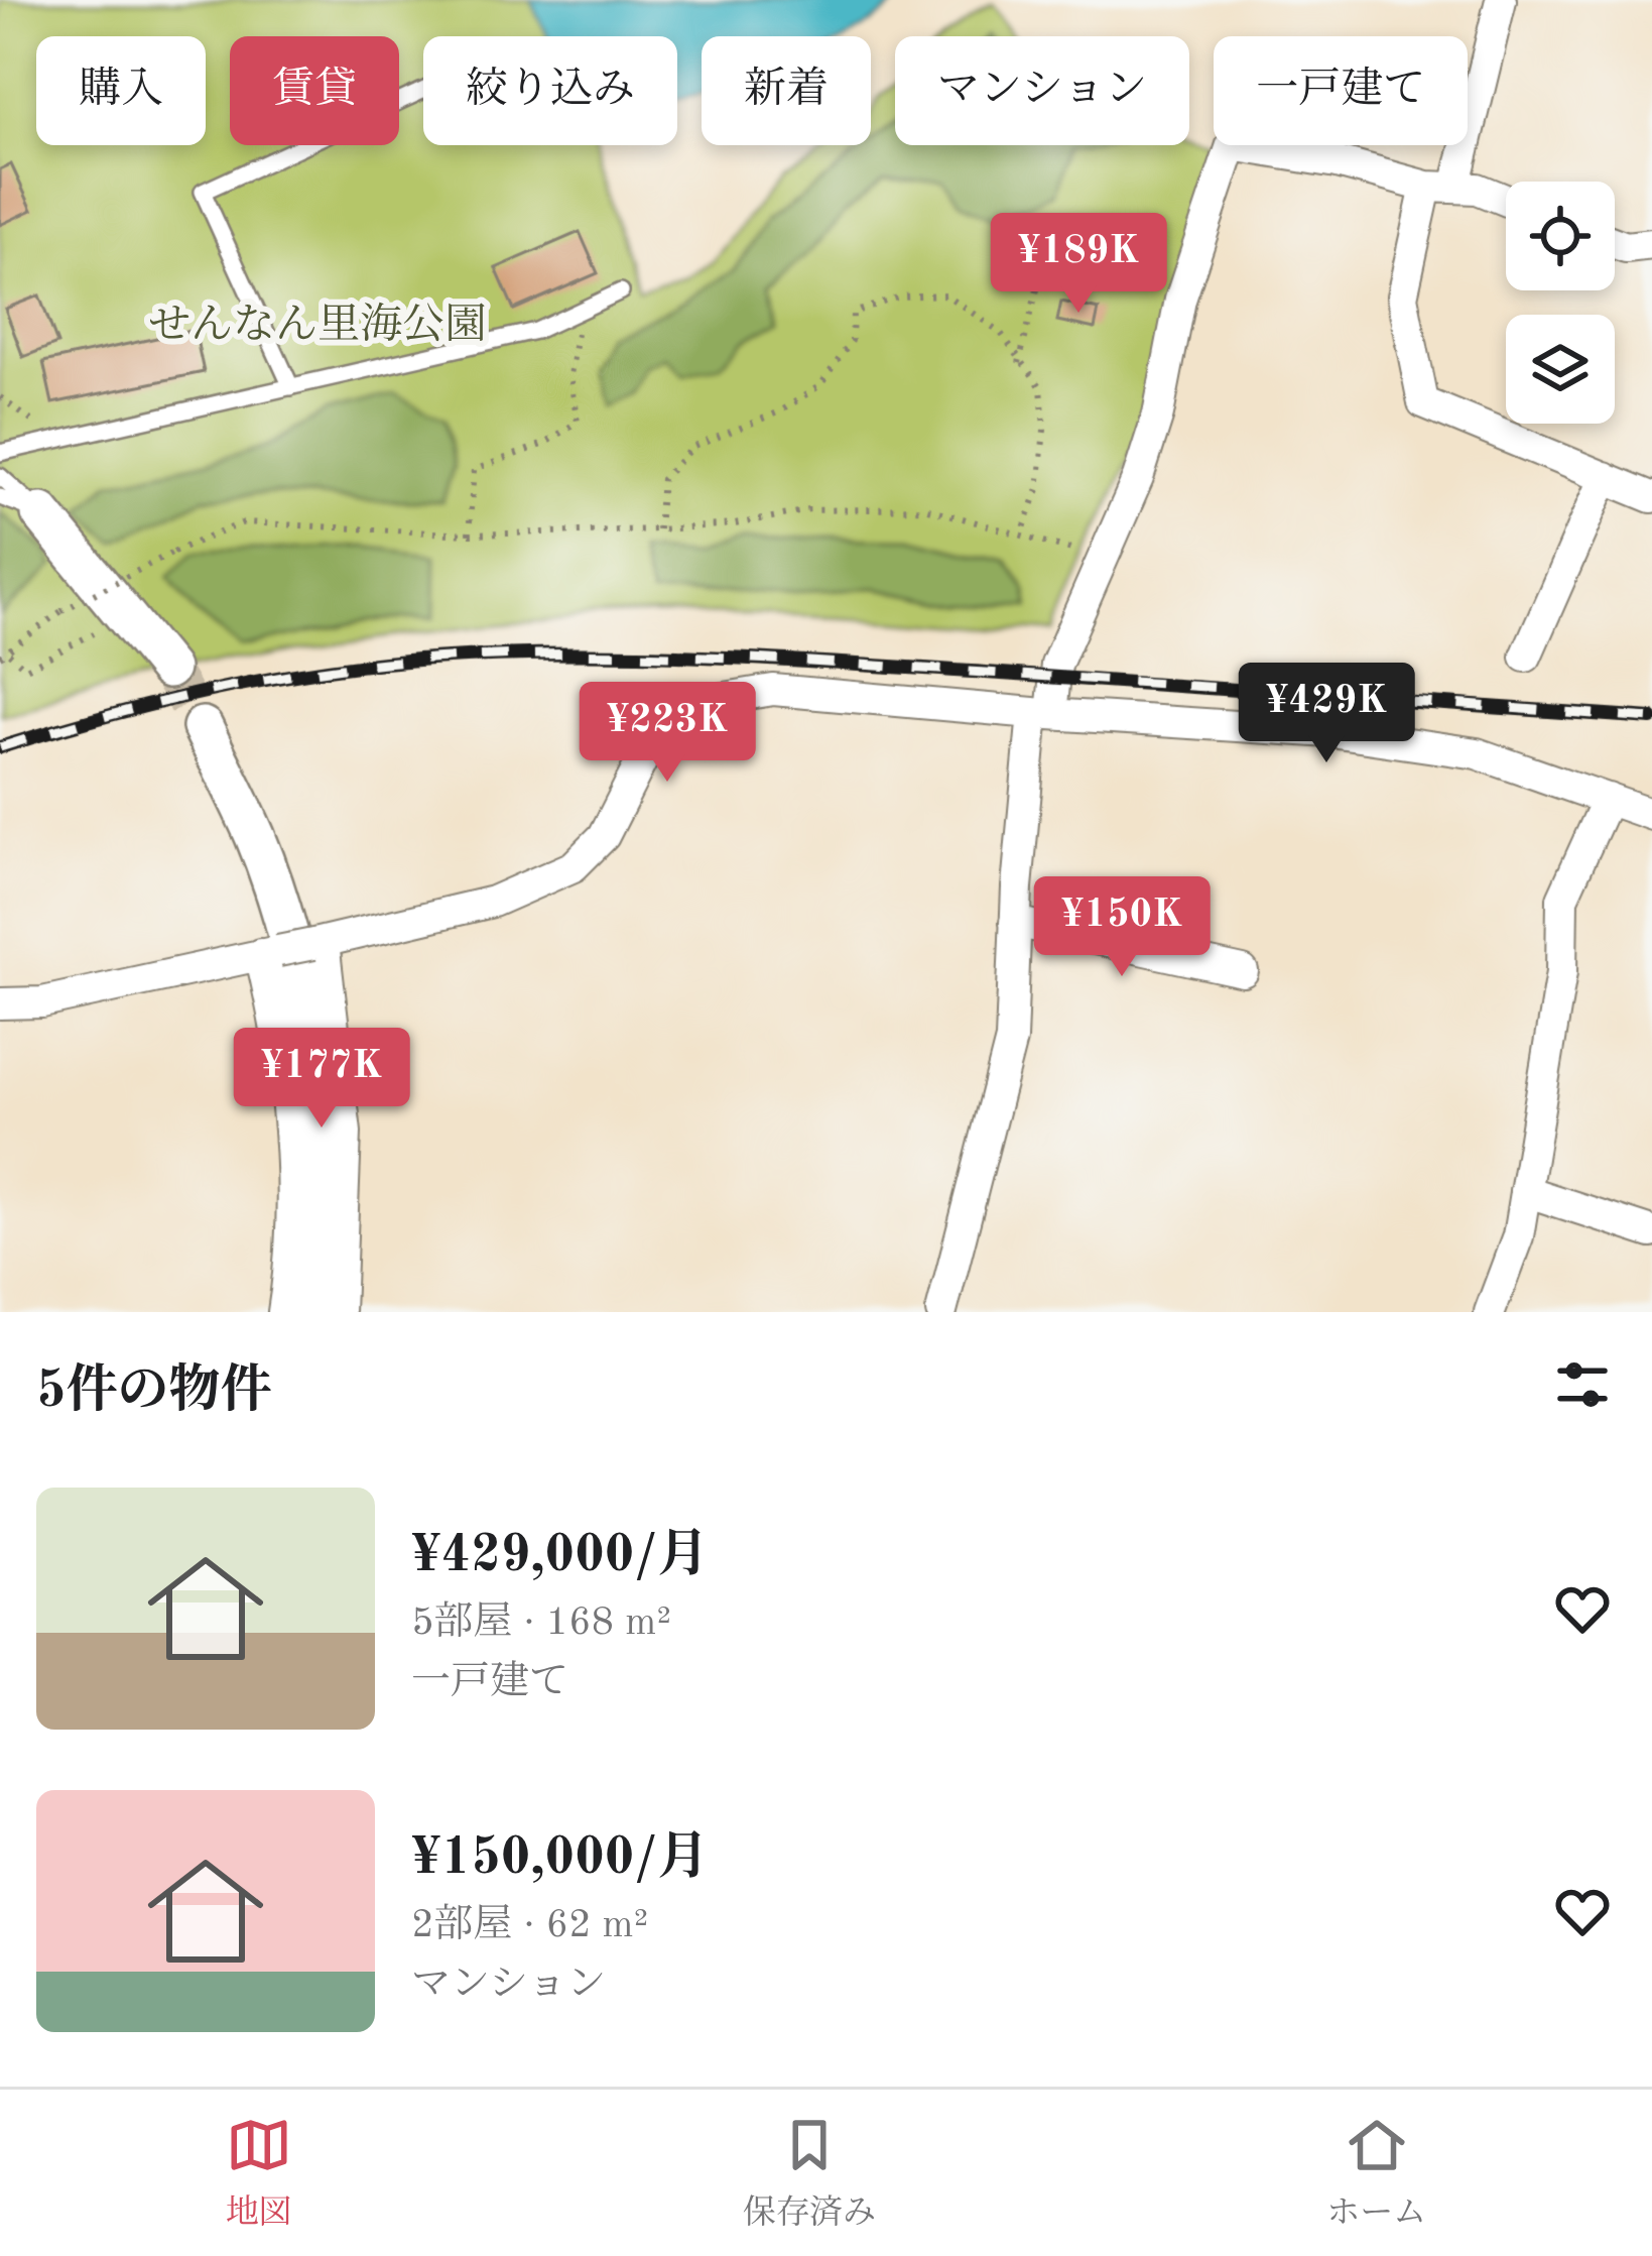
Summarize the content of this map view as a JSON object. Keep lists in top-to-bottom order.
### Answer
{
  "parks": ["せんなん里海公園"],
  "page": {
    "chip": [
      "購入",
      "賃貸",
      "絞り込み",
      "新着",
      "マンション",
      "一戸建て"
    ],
    "price": [
      "¥189K",
      "¥429K",
      "¥223K",
      "¥150K",
      "¥177K"
    ],
    "heading": "5件の物件",
    "list": [
      {
        "name": "¥429,000/月",
        "note": "5部屋 · 168 m² · 一戸建て"
      },
      {
        "name": "¥150,000/月",
        "note": "2部屋 · 62 m² · マンション"
      }
    ],
    "tabs": ["地図", "保存済み", "ホーム"]
  }
}
